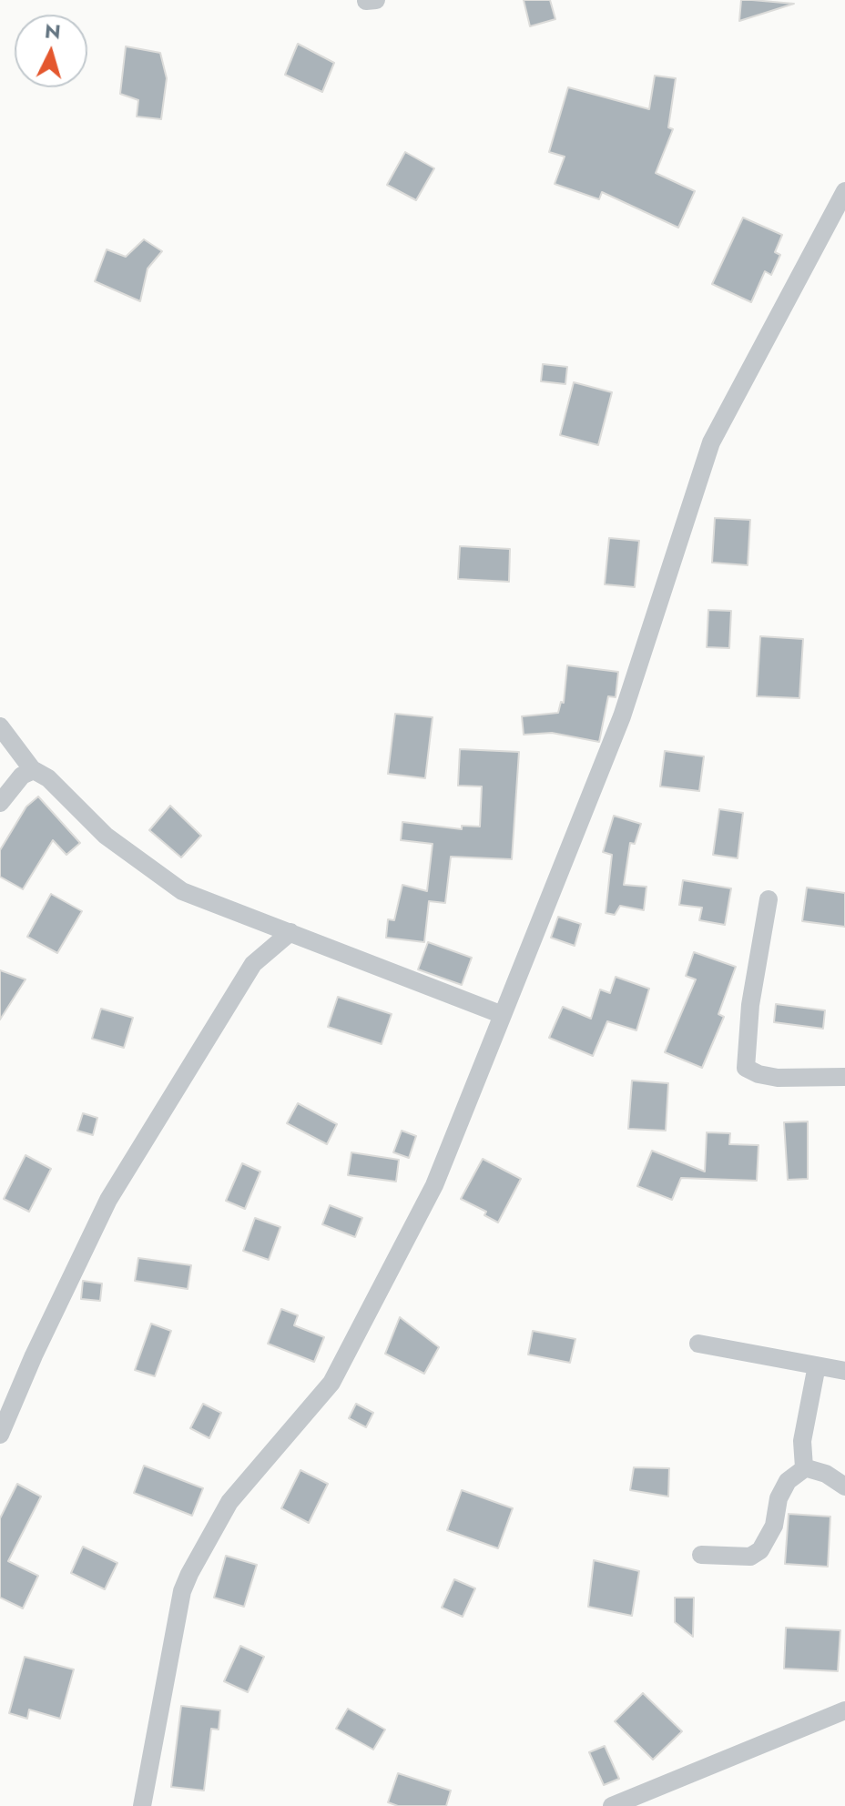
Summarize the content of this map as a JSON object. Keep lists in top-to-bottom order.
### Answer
{
  "north": "top"
}
